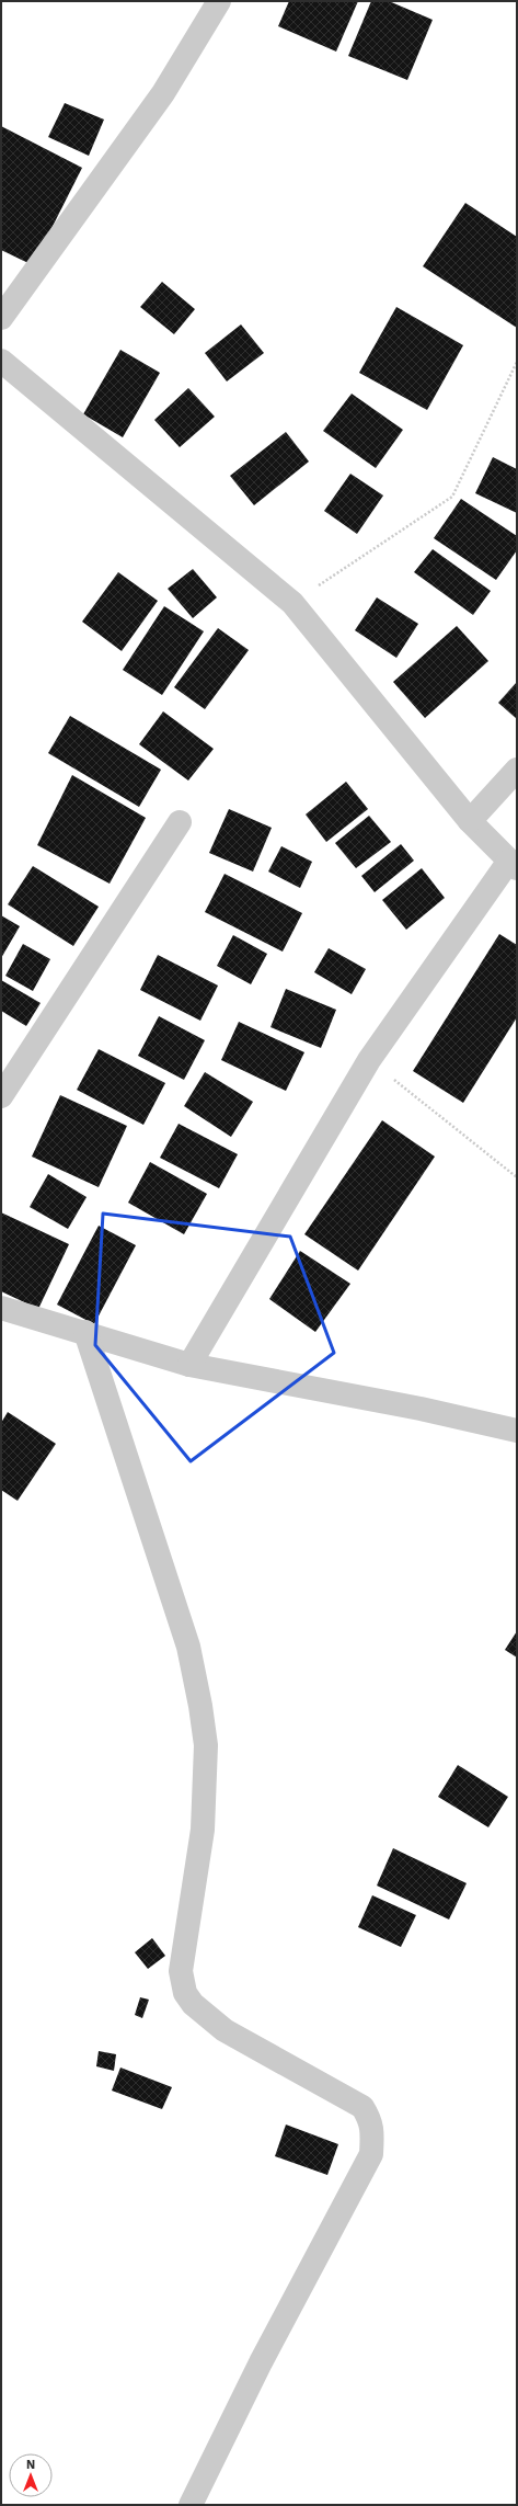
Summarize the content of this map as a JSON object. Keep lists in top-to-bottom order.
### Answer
{
  "north": "top"
}
